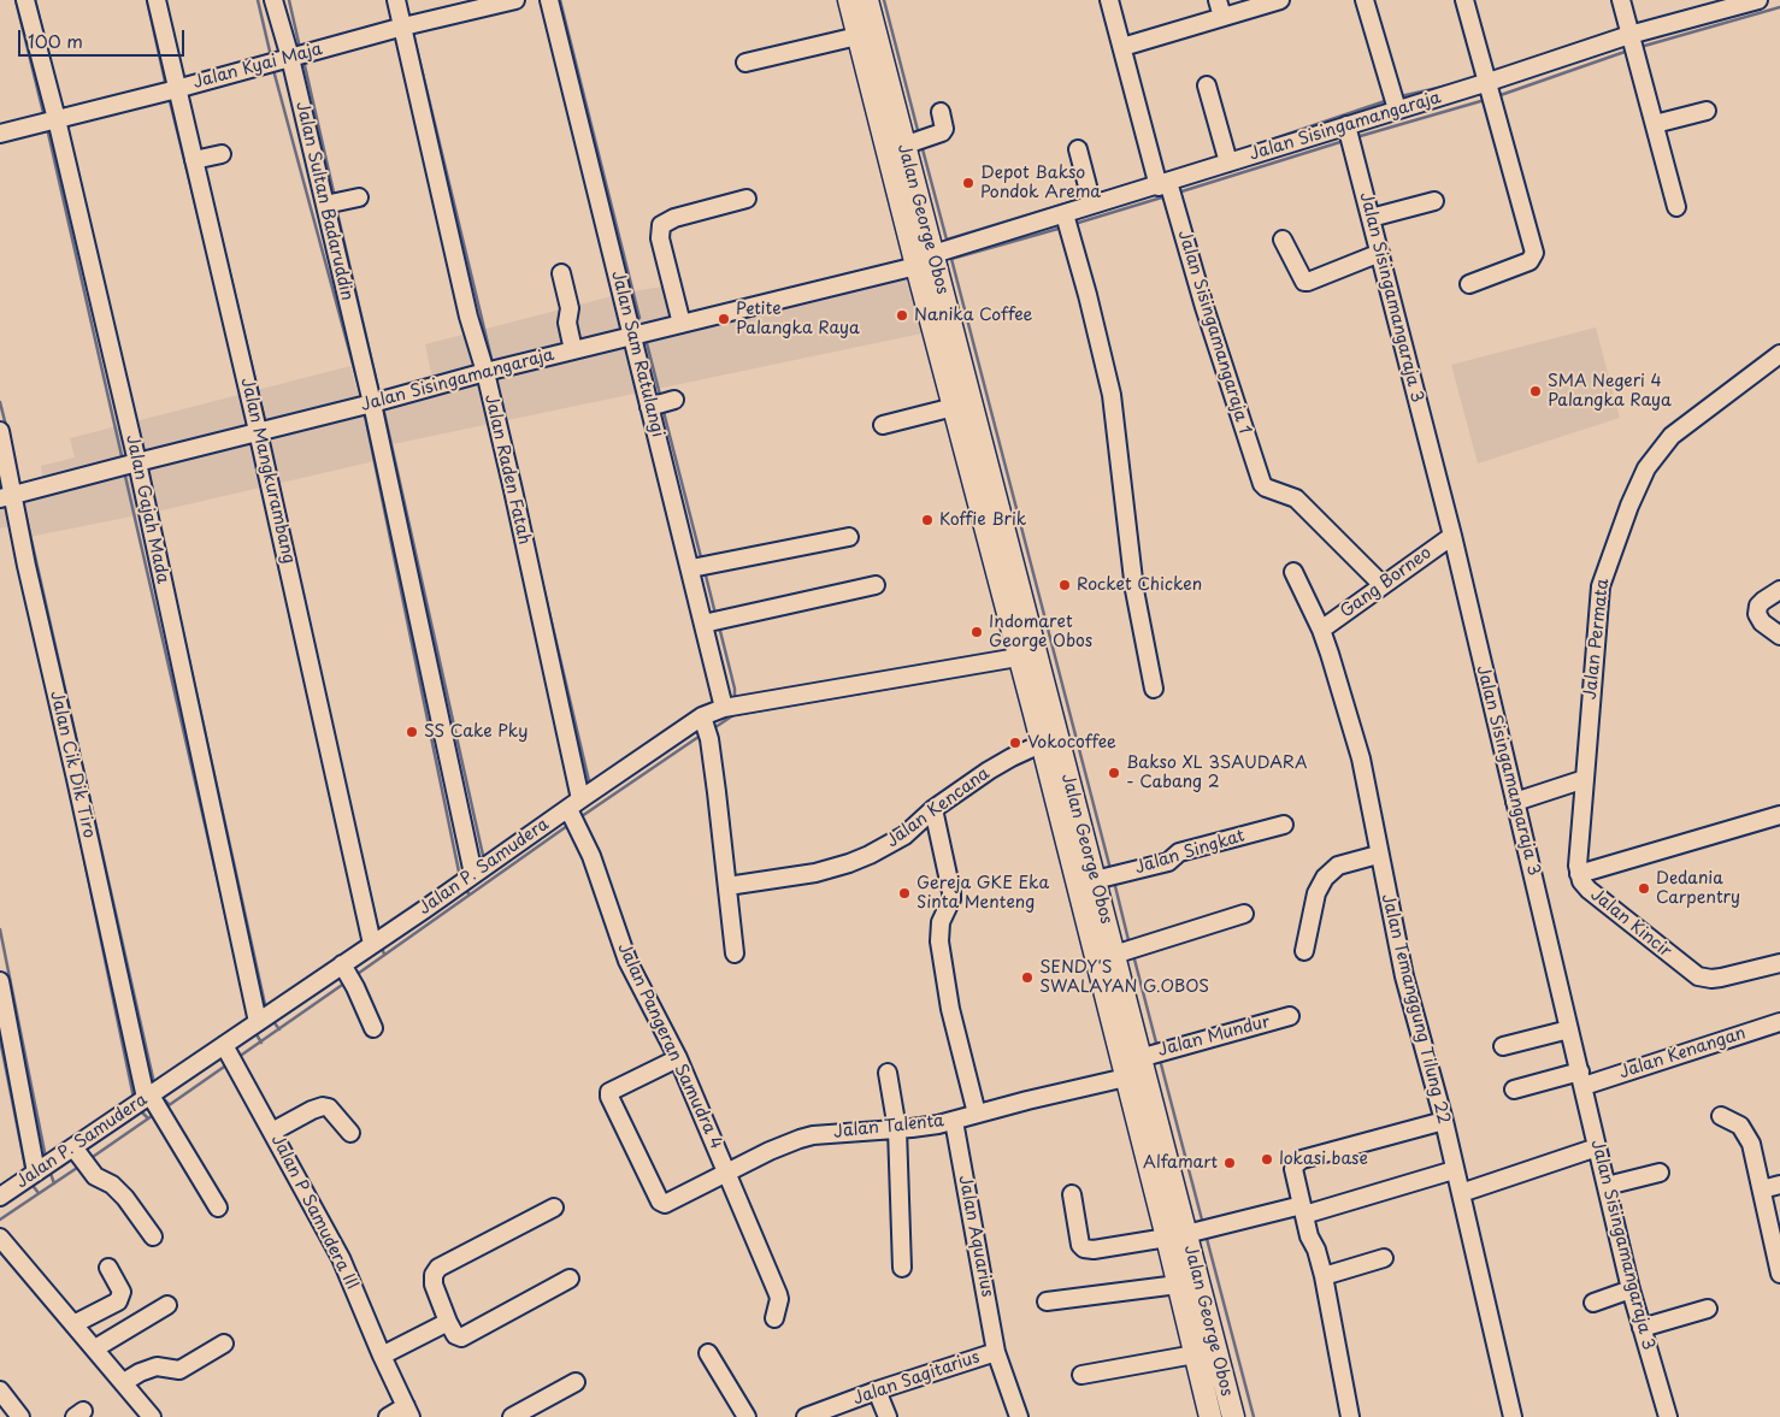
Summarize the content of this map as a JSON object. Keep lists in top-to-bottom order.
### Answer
{
  "streets": {
    "main road": ["Jalan George Obos"],
    "street": [
      "Jalan Kyai Maja",
      "Jalan Sisingamangaraja",
      "Jalan Sultan Badaruddin",
      "Jalan Sisingamangaraja 3",
      "Jalan Sisingamangaraja 1",
      "Jalan Sam Ratulangi",
      "Jalan Raden Fatah",
      "Jalan Mangkurambang",
      "Jalan Gajah Mada",
      "Gang Borneo",
      "Jalan Permata",
      "Jalan Cik Dik Tiro",
      "Jalan Kencana",
      "Jalan Singkat",
      "Jalan P. Samudera",
      "Jalan Kincir",
      "Jalan Temanggung Tilung 22",
      "Jalan Mundur",
      "Jalan Pangeran Samudra 4",
      "Jalan Kenangan",
      "Jalan Talenta",
      "Jalan P Samudera III",
      "Jalan Aquarius",
      "Jalan Sagitarius"
    ]
  },
  "crossings": [
    ["Jalan Kyai Maja", "Jalan Sultan Badaruddin"],
    ["Jalan Kyai Maja", "Jalan Raden Fatah"],
    ["Jalan Kyai Maja", "Jalan Mangkurambang"],
    ["Jalan Kyai Maja", "Jalan Gajah Mada"],
    ["Jalan Sisingamangaraja", "Jalan Sultan Badaruddin"],
    ["Jalan Sisingamangaraja", "Jalan George Obos"],
    ["Jalan Sisingamangaraja", "Jalan Sisingamangaraja 3"],
    ["Jalan Sisingamangaraja", "Jalan Sisingamangaraja 1"],
    ["Jalan Sisingamangaraja", "Jalan Sam Ratulangi"],
    ["Jalan Sisingamangaraja", "Jalan Raden Fatah"],
    ["Jalan Sisingamangaraja", "Jalan Mangkurambang"],
    ["Jalan Sisingamangaraja", "Jalan Gajah Mada"],
    ["Jalan Sisingamangaraja", "Jalan Cik Dik Tiro"],
    ["Jalan Sultan Badaruddin", "Jalan P. Samudera"],
    ["Jalan George Obos", "Jalan Kencana"],
    ["Jalan George Obos", "Jalan Singkat"],
    ["Jalan George Obos", "Jalan P. Samudera"],
    ["Jalan George Obos", "Jalan Mundur"],
    ["Jalan George Obos", "Jalan Talenta"],
    ["Jalan Sisingamangaraja 3", "Gang Borneo"],
    ["Jalan Sisingamangaraja 3", "Jalan Kenangan"],
    ["Jalan Sisingamangaraja 1", "Gang Borneo"],
    ["Jalan Sam Ratulangi", "Jalan P. Samudera"],
    ["Jalan Raden Fatah", "Jalan P. Samudera"],
    ["Jalan Raden Fatah", "Jalan Pangeran Samudra 4"],
    ["Jalan Mangkurambang", "Jalan P. Samudera"],
    ["Jalan Gajah Mada", "Jalan P. Samudera"],
    ["Gang Borneo", "Jalan Temanggung Tilung 22"],
    ["Jalan Permata", "Jalan Kincir"],
    ["Jalan Cik Dik Tiro", "Jalan P. Samudera"],
    ["Jalan P. Samudera", "Jalan Pangeran Samudra 4"],
    ["Jalan P. Samudera", "Jalan P Samudera III"],
    ["Jalan Pangeran Samudra 4", "Jalan Talenta"],
    ["Jalan Talenta", "Jalan Aquarius"],
    ["Jalan Aquarius", "Jalan Sagitarius"]
  ],
  "places": [
    "Depot Bakso Pondok Arema",
    "Nanika Coffee",
    "Petite Palangka Raya",
    "SMA Negeri 4 Palangka Raya",
    "Koffie Brik",
    "Rocket Chicken",
    "Indomaret George Obos",
    "SS Cake Pky",
    "Vokocoffee",
    "Bakso XL 3SAUDARA - Cabang 2",
    "Dedania Carpentry",
    "Gereja GKE Eka Sinta Menteng",
    "SENDY'S SWALAYAN G.OBOS",
    "lokasi base",
    "Alfamart"
  ],
  "scale_bar": "100 m"
}
